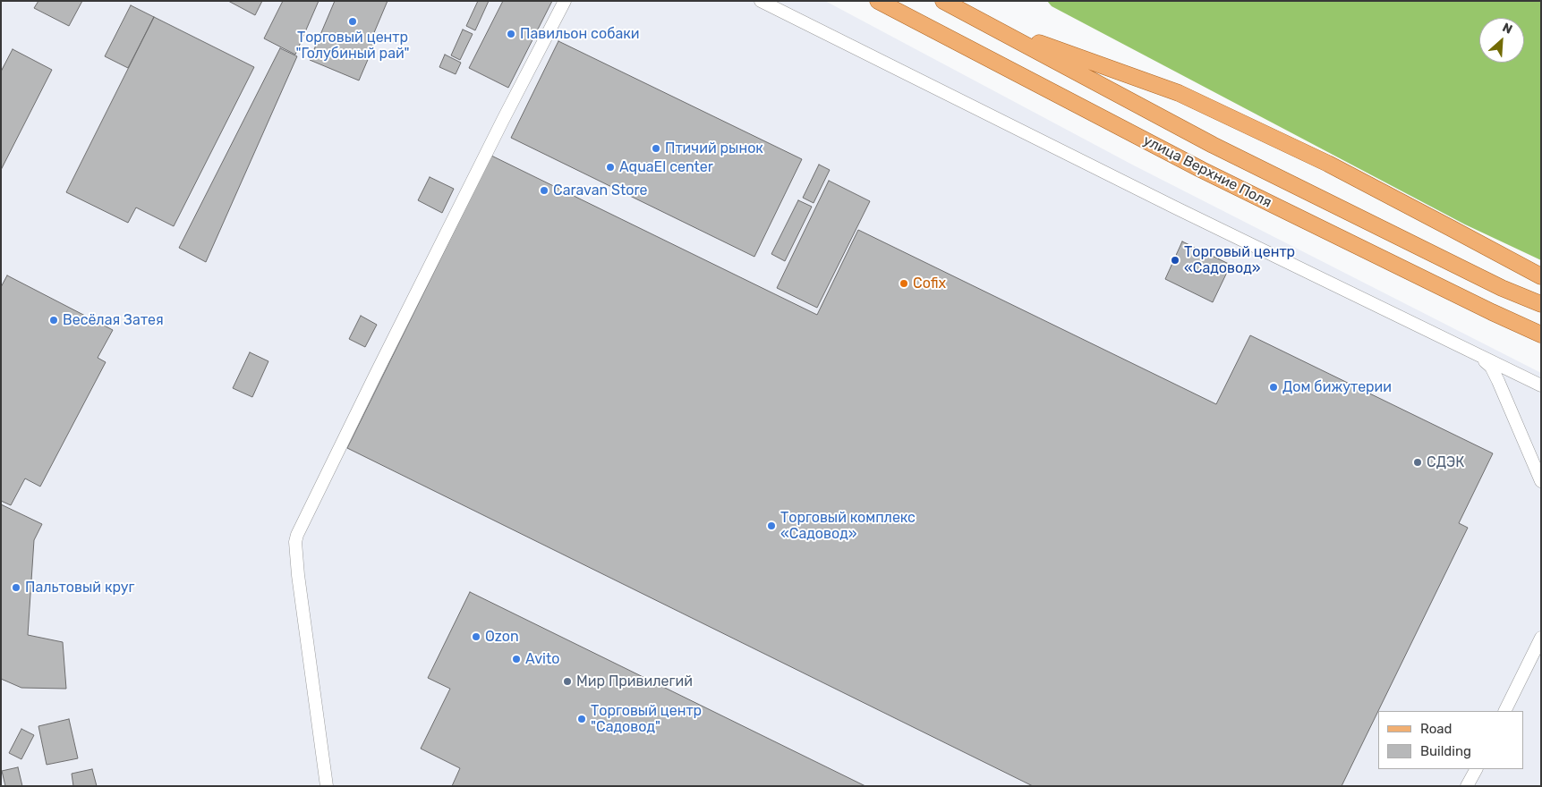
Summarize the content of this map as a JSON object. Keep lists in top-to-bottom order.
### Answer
{
  "streets": {
    "main road": ["улица Верхние Поля"]
  },
  "places": [
    "Торговый центр \"Голубиный рай\"",
    "Павильон собаки",
    "Птичий рынок",
    "AquaEl center",
    "Caravan Store",
    "Торговый центр «Садовод»",
    "Cofix",
    "Весёлая Затея",
    "Дом бижутерии",
    "СДЭК",
    "Торговый комплекс «Садовод»",
    "Пальтовый круг",
    "Ozon",
    "Avito",
    "Мир Привилегий",
    "Торговый центр \"Садовод\""
  ],
  "legend": ["Road", "Building"],
  "north": "top right"
}
